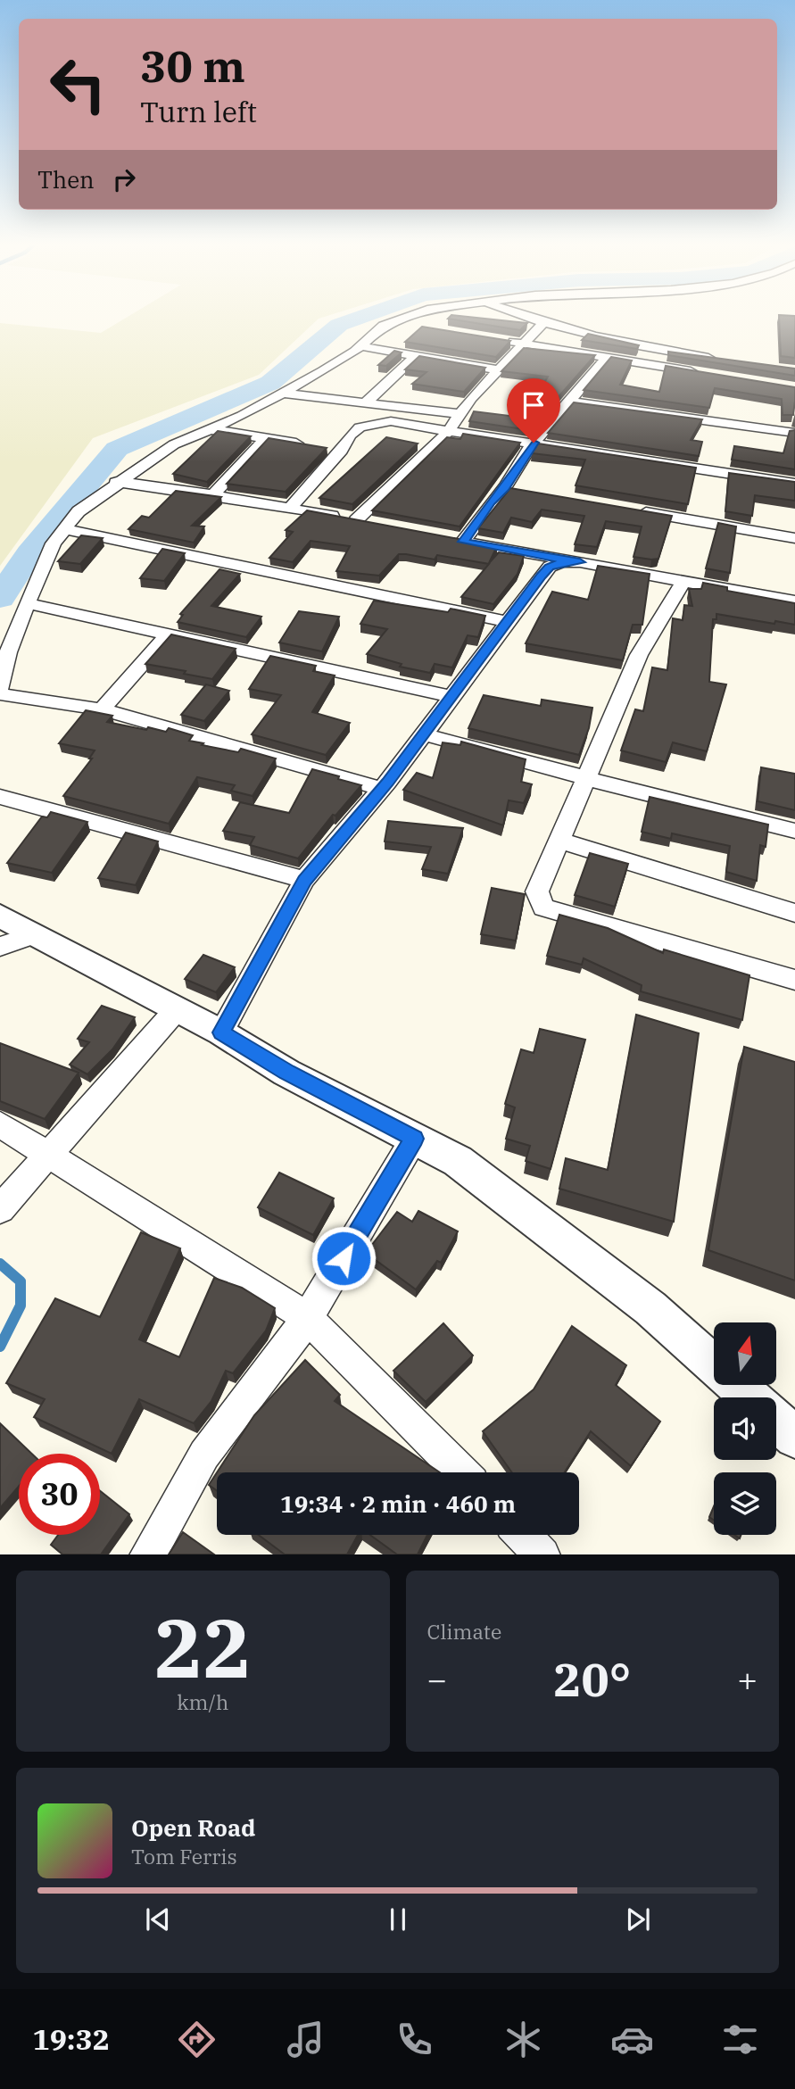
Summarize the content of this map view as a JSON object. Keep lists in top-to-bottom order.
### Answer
{
  "north": "top",
  "page": {
    "turn": ["30 m", "Turn left"],
    "then": "Then",
    "limit": "30",
    "trip": "19:34 · 2 min · 460 m",
    "tile": [
      ["22", "km/h"],
      "Climate"
    ],
    "heat": ["−", "20°", "+"],
    "song": ["Open Road", "Tom Ferris"],
    "tabs": "19:32"
  }
}
